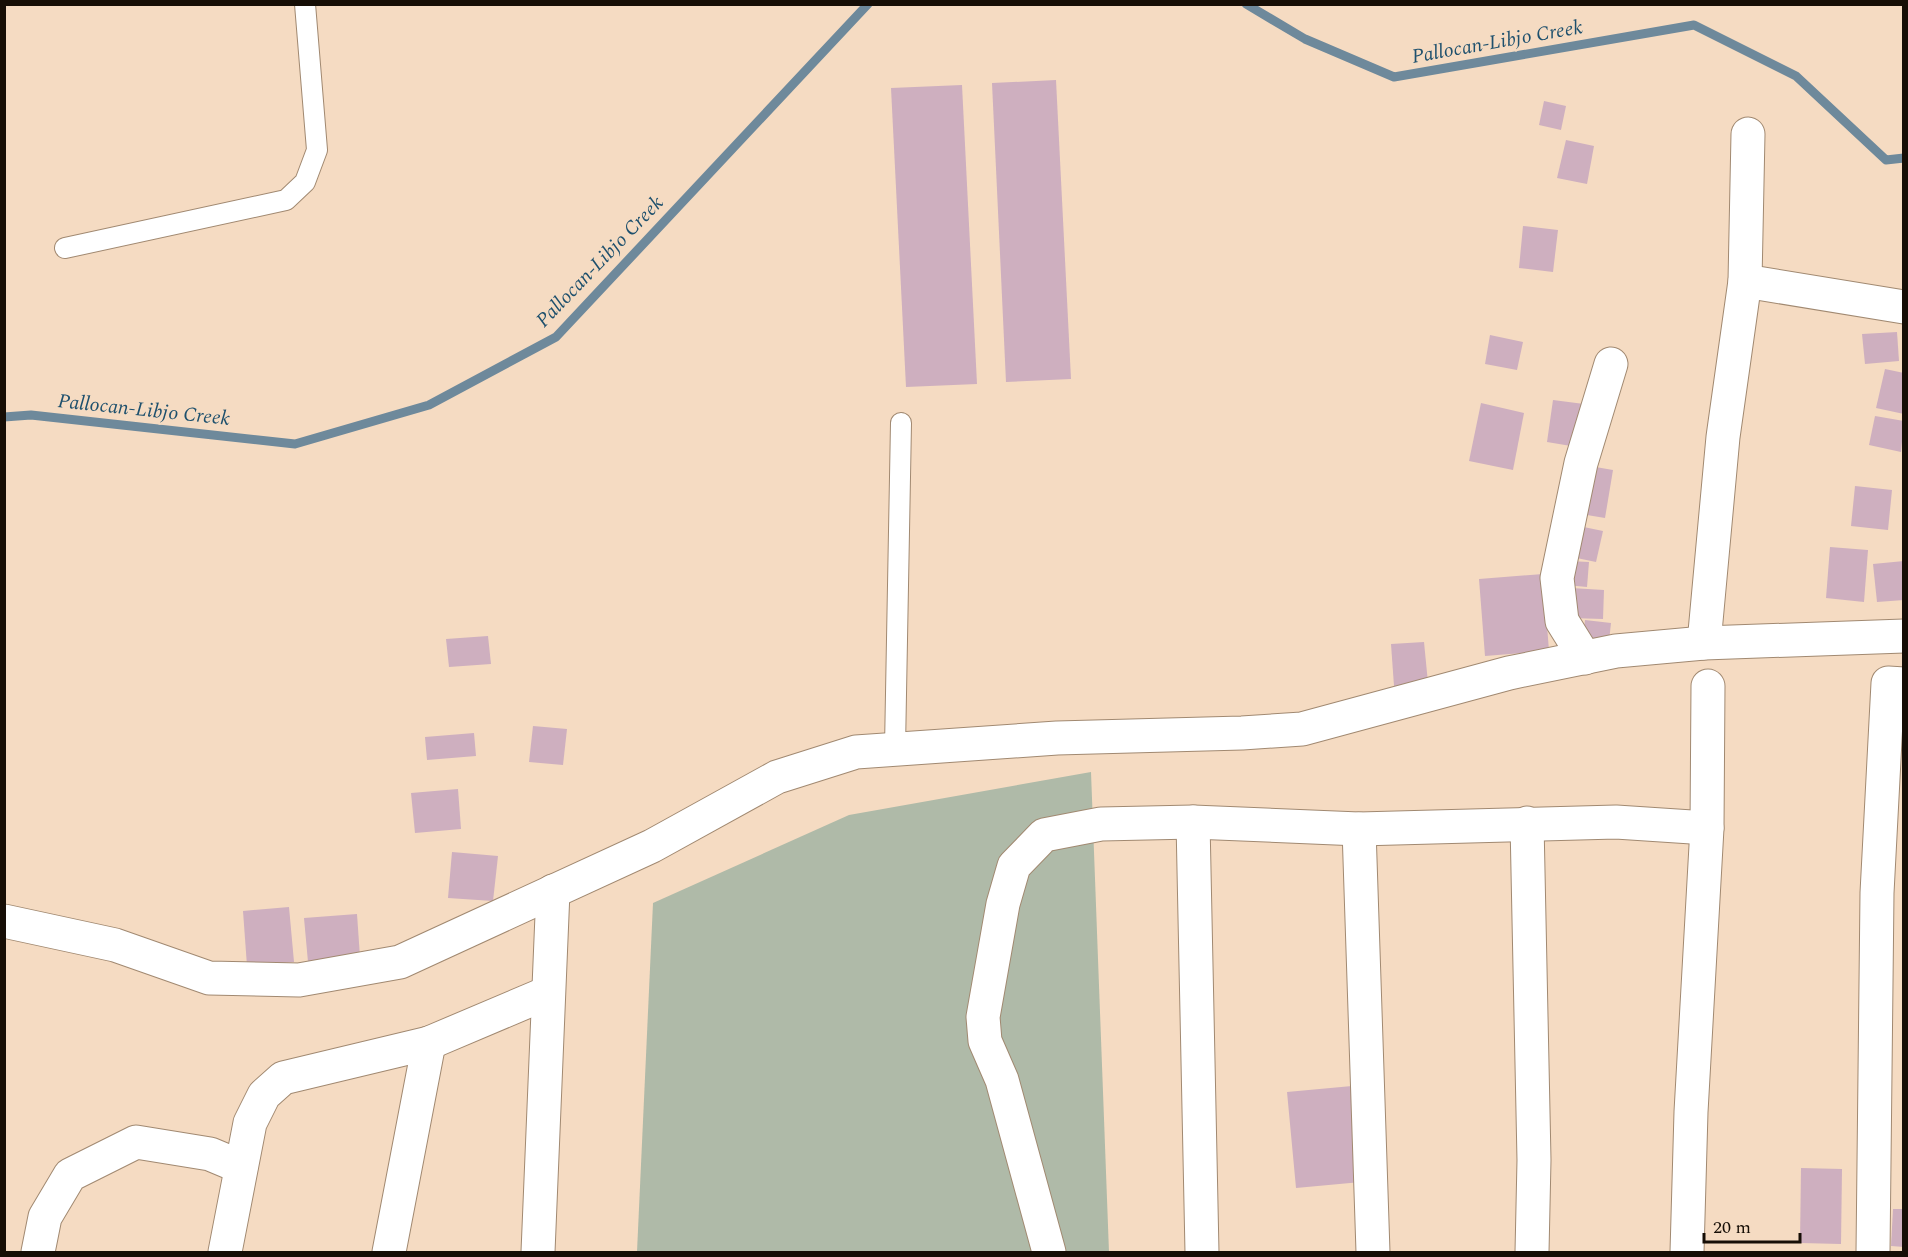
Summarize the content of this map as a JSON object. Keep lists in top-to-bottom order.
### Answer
{
  "water": ["Pallocan-Libjo Creek"],
  "scale_bar": "20 m"
}
